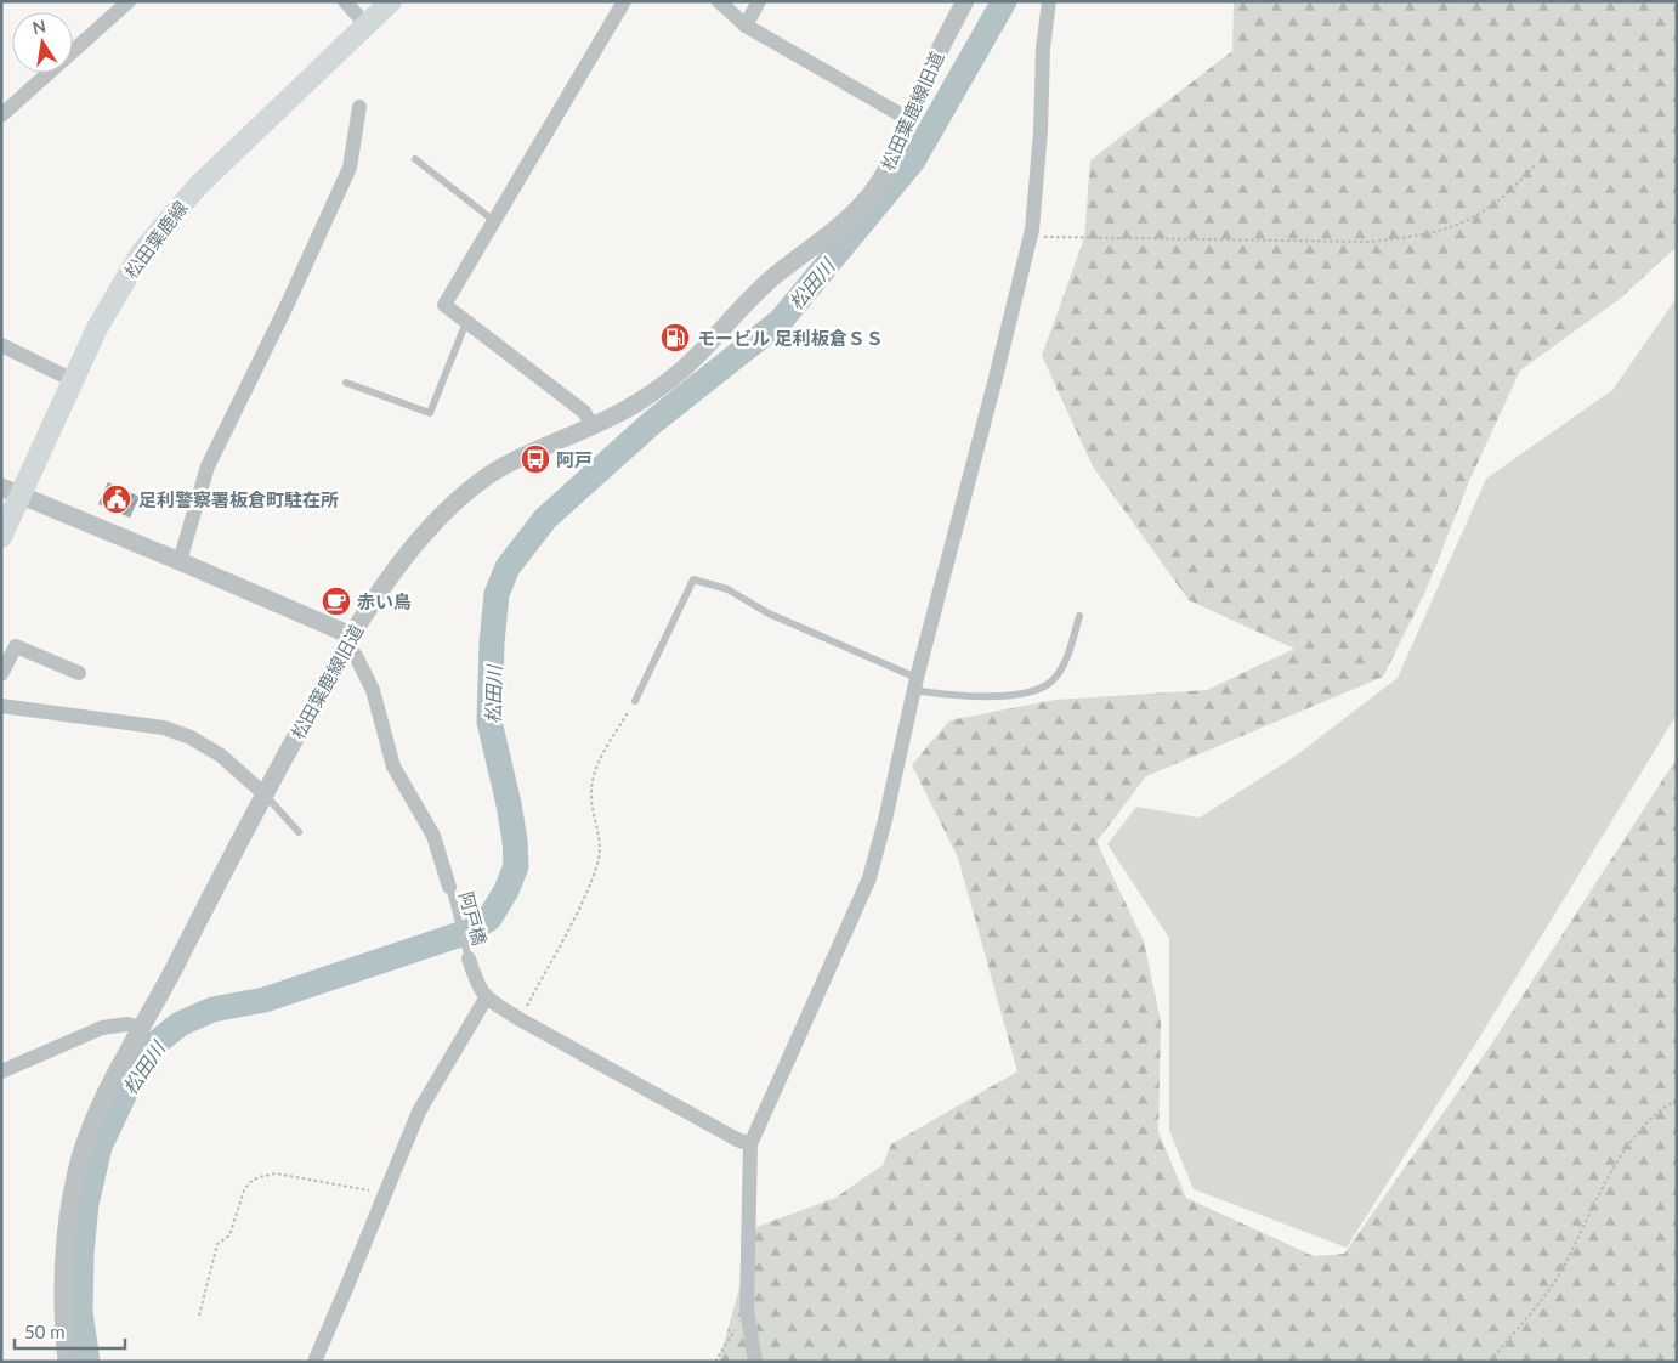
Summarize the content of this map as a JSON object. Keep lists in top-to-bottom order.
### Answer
{
  "streets": {
    "main road": ["松田葉鹿線"],
    "street": ["松田葉鹿線旧道"],
    "lane": ["阿戸橋"]
  },
  "water": ["松田川"],
  "places": {
    "fuel station": ["モービル 足利板倉ＳＳ"],
    "bus stop": ["阿戸"],
    "public building": ["足利警察署板倉町駐在所"],
    "cafe": ["赤い鳥"]
  },
  "scale_bar": "50 m",
  "north": "top"
}
